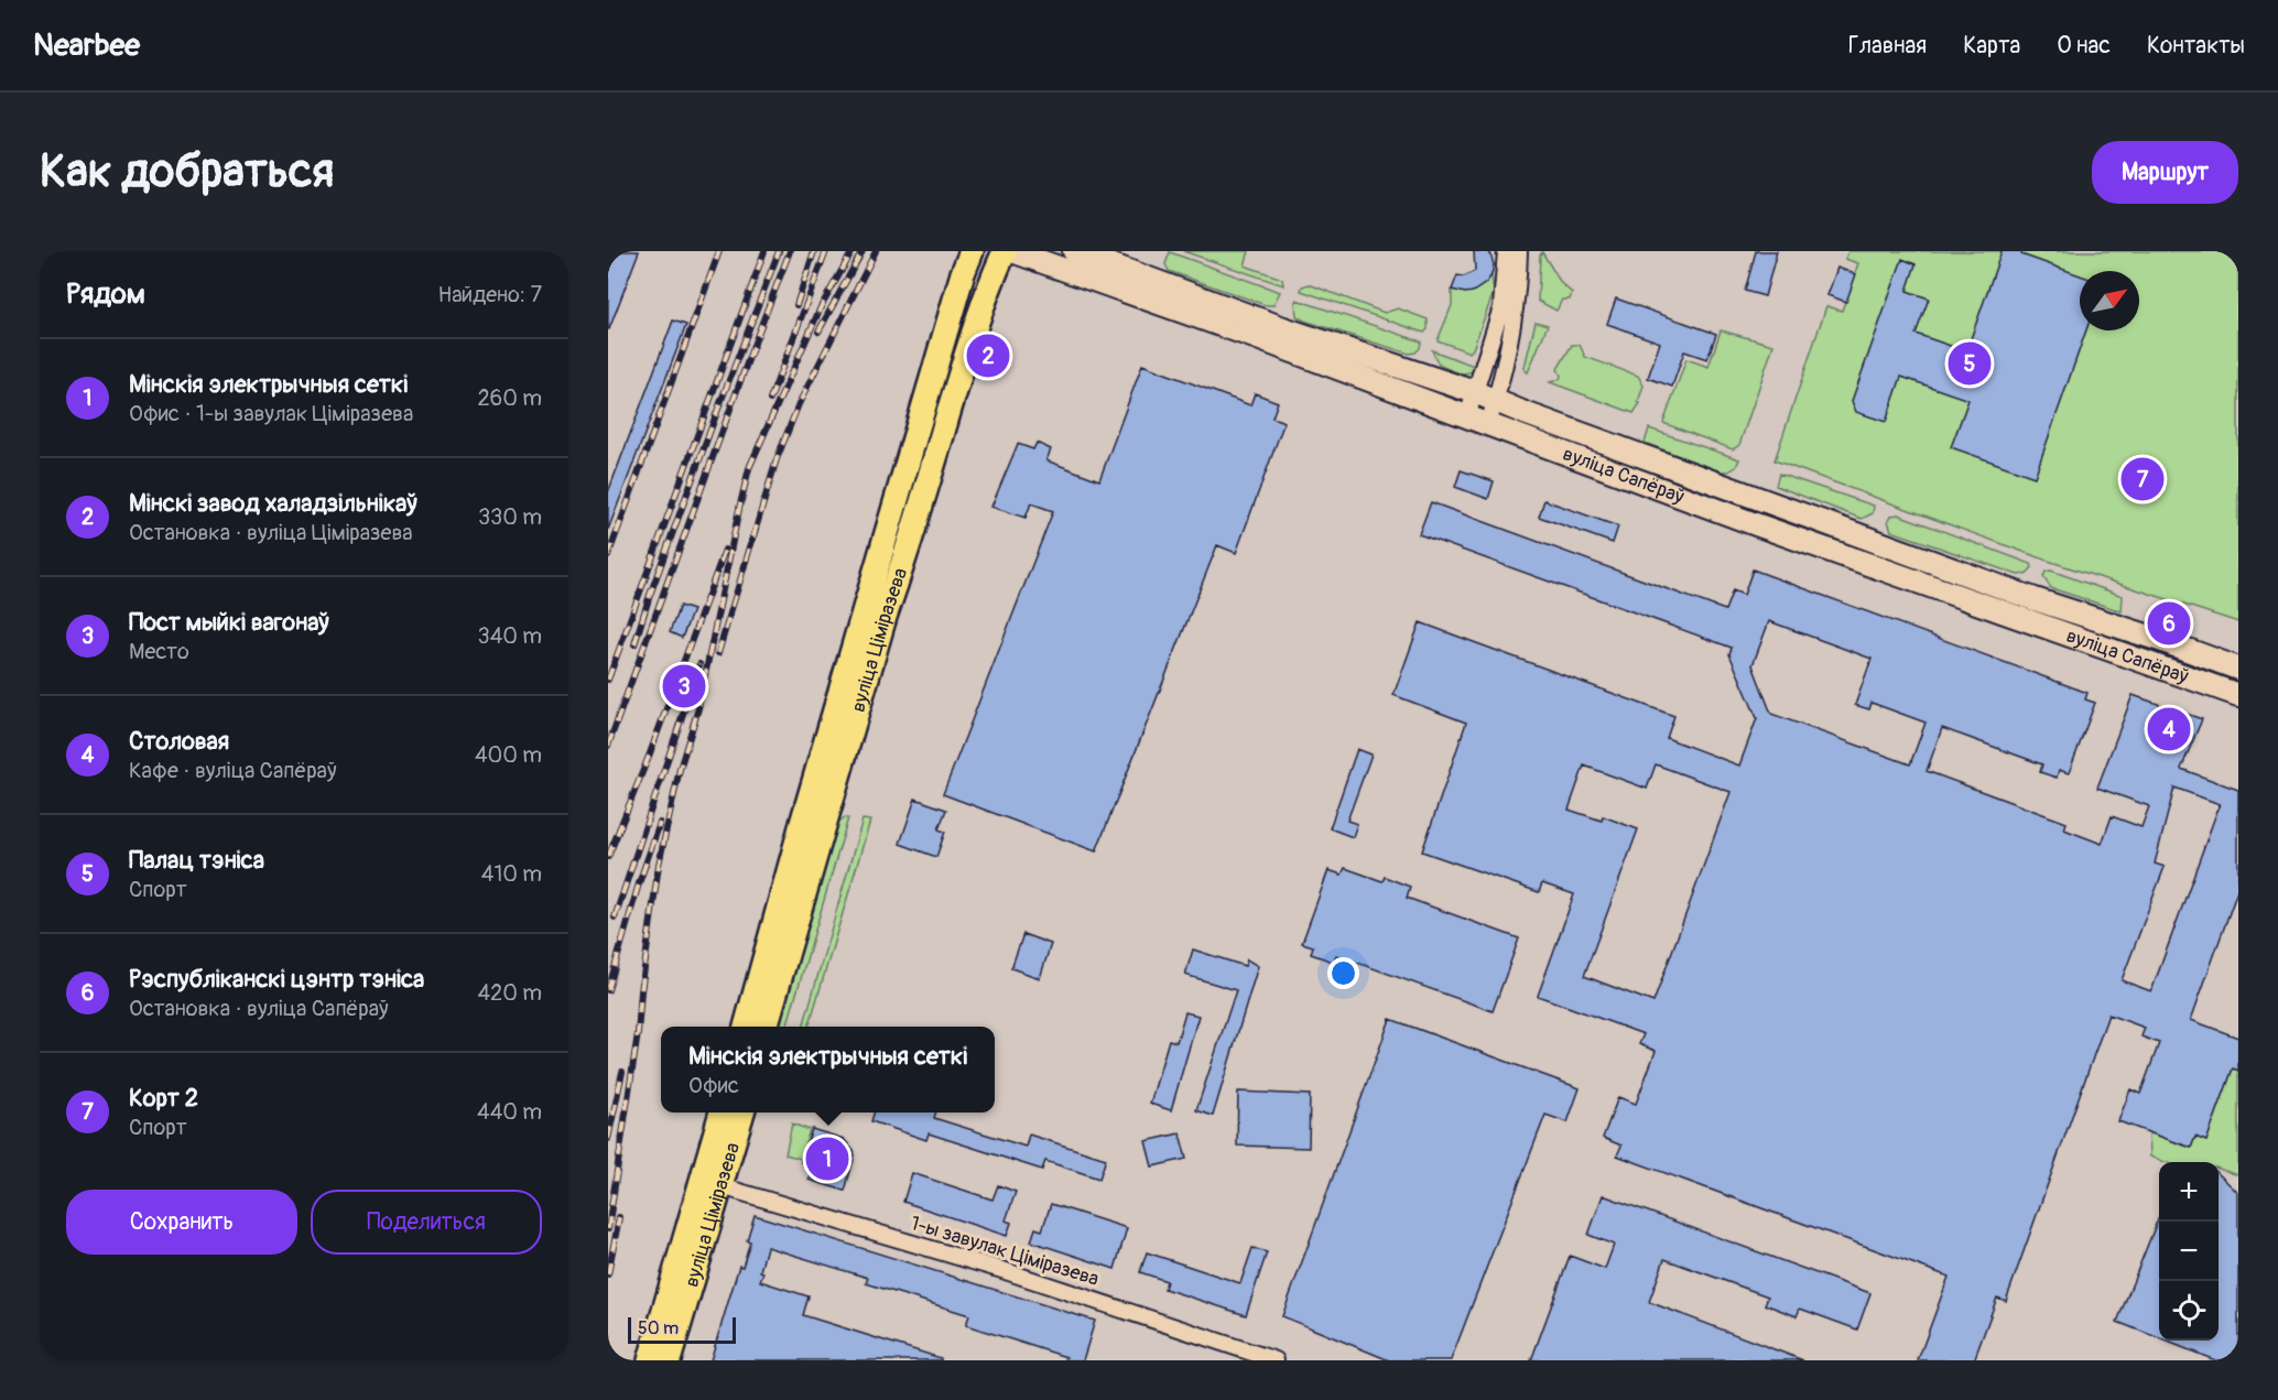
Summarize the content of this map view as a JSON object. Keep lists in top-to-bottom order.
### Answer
{
  "streets": {
    "main road": ["вуліца Сапёраў", "вуліца Ціміразева"],
    "street": ["1-ы завулак Ціміразева"]
  },
  "crossings": [
    ["вуліца Ціміразева", "1-ы завулак Ціміразева"]
  ],
  "scale_bar": "50 m",
  "north": "top right",
  "page": {
    "header": "Nearbee",
    "nav": [
      "Главная",
      "Карта",
      "О нас",
      "Контакты"
    ],
    "buttons": [
      "Маршрут",
      ["Сохранить", "Поделиться"]
    ],
    "title": "Как добраться",
    "heading": ["Рядом", "Найдено: 7"],
    "pins": [
      "2",
      "5",
      "7",
      "6",
      "3",
      "4",
      "1"
    ],
    "list": [
      {
        "mark": "1",
        "name": "Мінскія электрычныя сеткі",
        "note": "Офис · 1-ы завулак Ціміразева",
        "value": "260 m"
      },
      {
        "mark": "2",
        "name": "Мінскі завод халадзільнікаў",
        "note": "Остановка · вуліца Ціміразева",
        "value": "330 m"
      },
      {
        "mark": "3",
        "name": "Пост мыйкі вагонаў",
        "note": "Место",
        "value": "340 m"
      },
      {
        "mark": "4",
        "name": "Столовая",
        "note": "Кафе · вуліца Сапёраў",
        "value": "400 m"
      },
      {
        "mark": "5",
        "name": "Палац тэніса",
        "note": "Спорт",
        "value": "410 m"
      },
      {
        "mark": "6",
        "name": "Рэспубліканскі цэнтр тэніса",
        "note": "Остановка · вуліца Сапёраў",
        "value": "420 m"
      },
      {
        "mark": "7",
        "name": "Корт 2",
        "note": "Спорт",
        "value": "440 m"
      }
    ],
    "popup": ["Мінскія электрычныя сеткі", "Офис"],
    "map_buttons": ["+", "−"],
    "scale": "50 m"
  }
}
